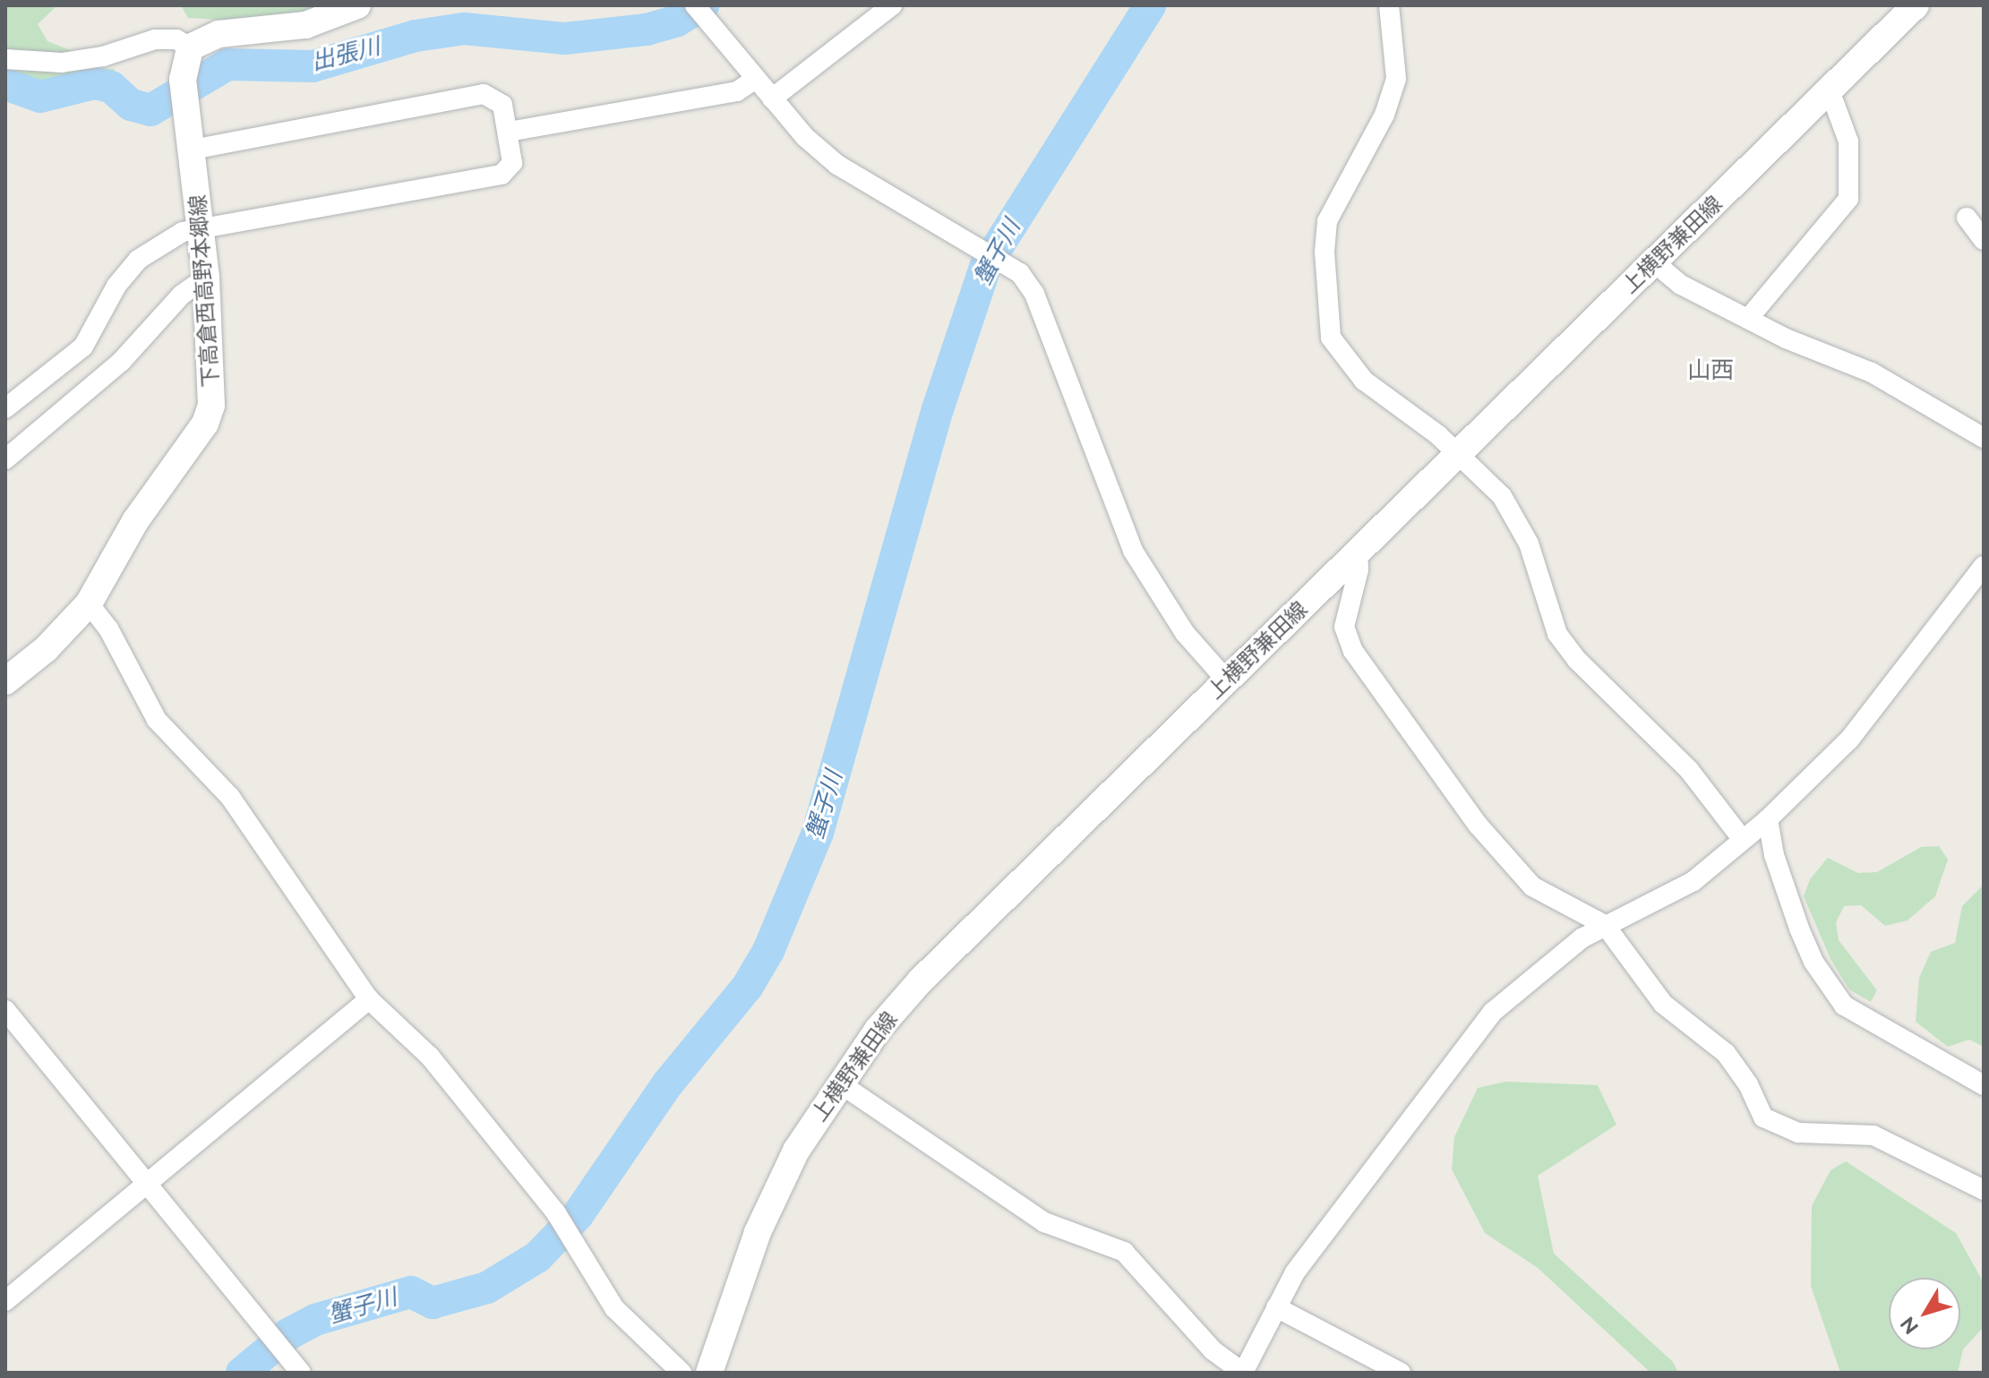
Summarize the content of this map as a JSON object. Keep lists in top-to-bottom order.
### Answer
{
  "streets": {
    "main road": ["上横野兼田線", "下高倉西高野本郷線"]
  },
  "districts": ["山西"],
  "water": ["出張川", "蟹子川"],
  "north": "bottom left"
}
